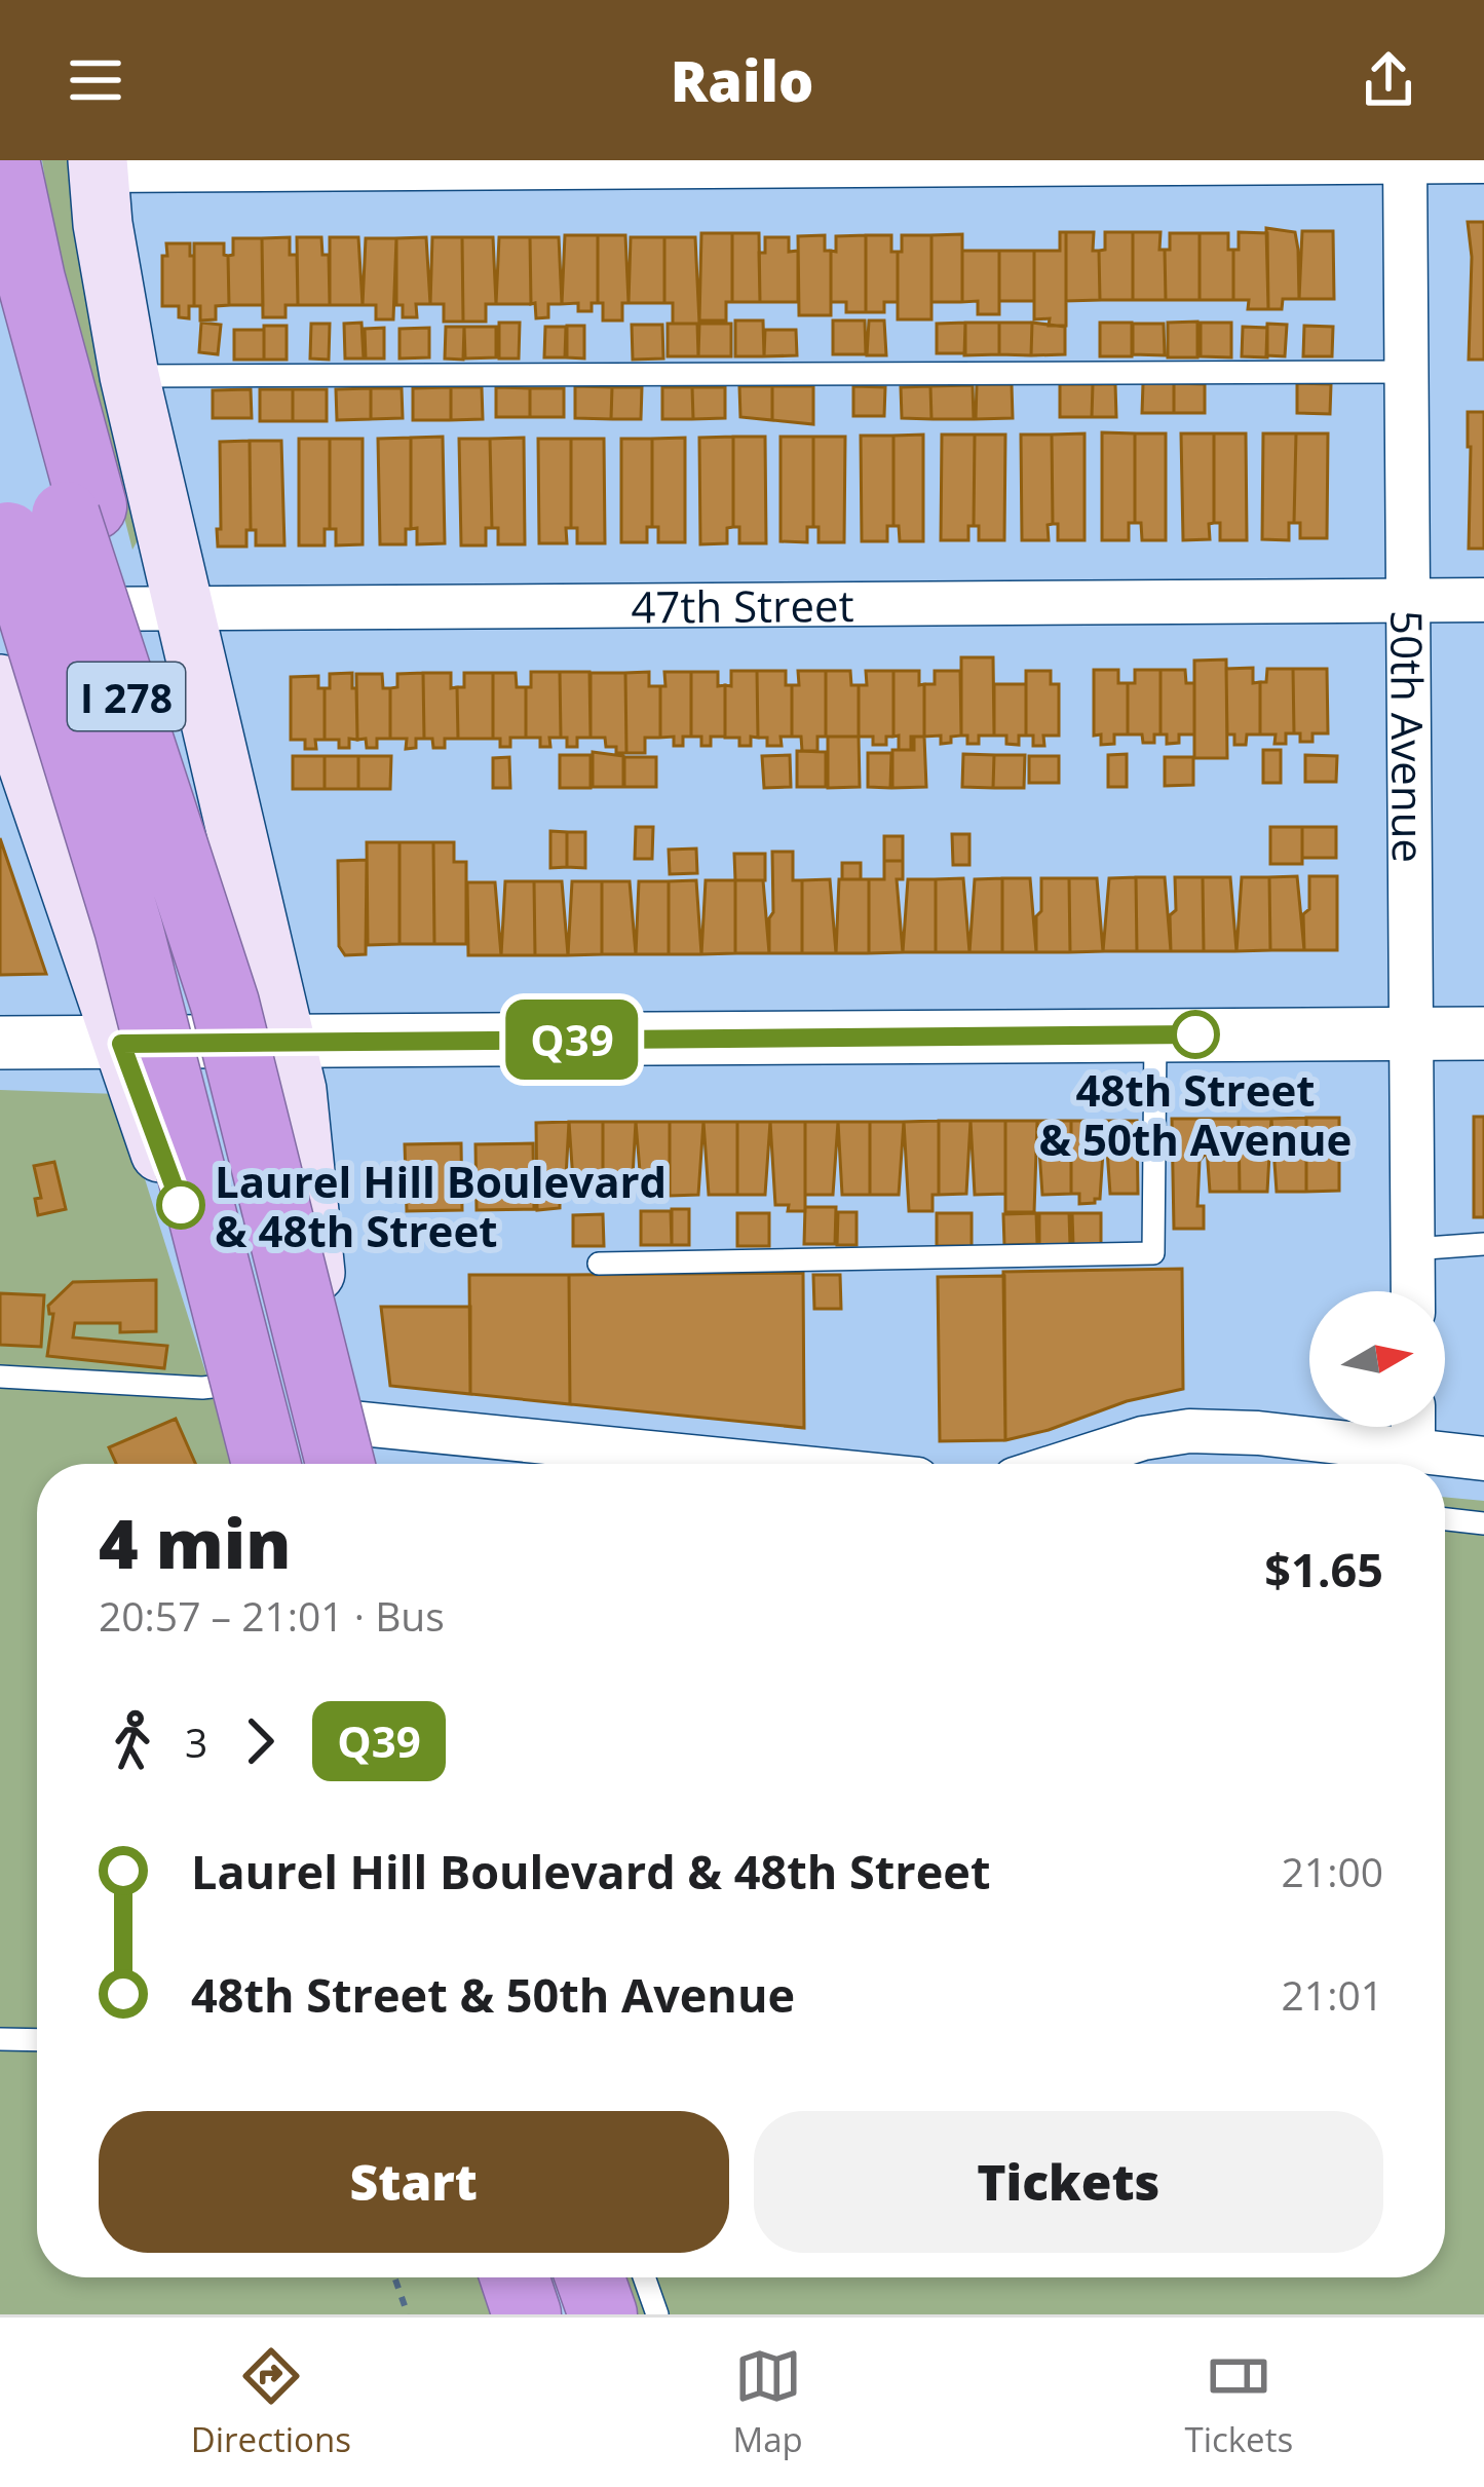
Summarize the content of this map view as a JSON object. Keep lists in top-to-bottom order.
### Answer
{
  "streets": {
    "highway": ["I 278"],
    "street": ["47th Street", "50th Avenue"]
  },
  "crossings": [
    ["47th Street", "50th Avenue"]
  ],
  "places": ["48th Street & 50th Avenue", "Laurel Hill Boulevard & 48th Street"],
  "lines": ["bus line Q39"],
  "north": "right",
  "page": {
    "header": "Railo",
    "on_map": "Q39",
    "heading": ["4 min", "20:57 – 21:01 · Bus", "$1.65"],
    "legs": ["3", "Q39"],
    "list": [
      {
        "name": "Laurel Hill Boulevard & 48th Street",
        "value": "21:00"
      },
      {
        "name": "48th Street & 50th Avenue",
        "value": "21:01"
      }
    ],
    "buttons": ["Start", "Tickets"],
    "tabs": ["Directions", "Map", "Tickets"]
  }
}
